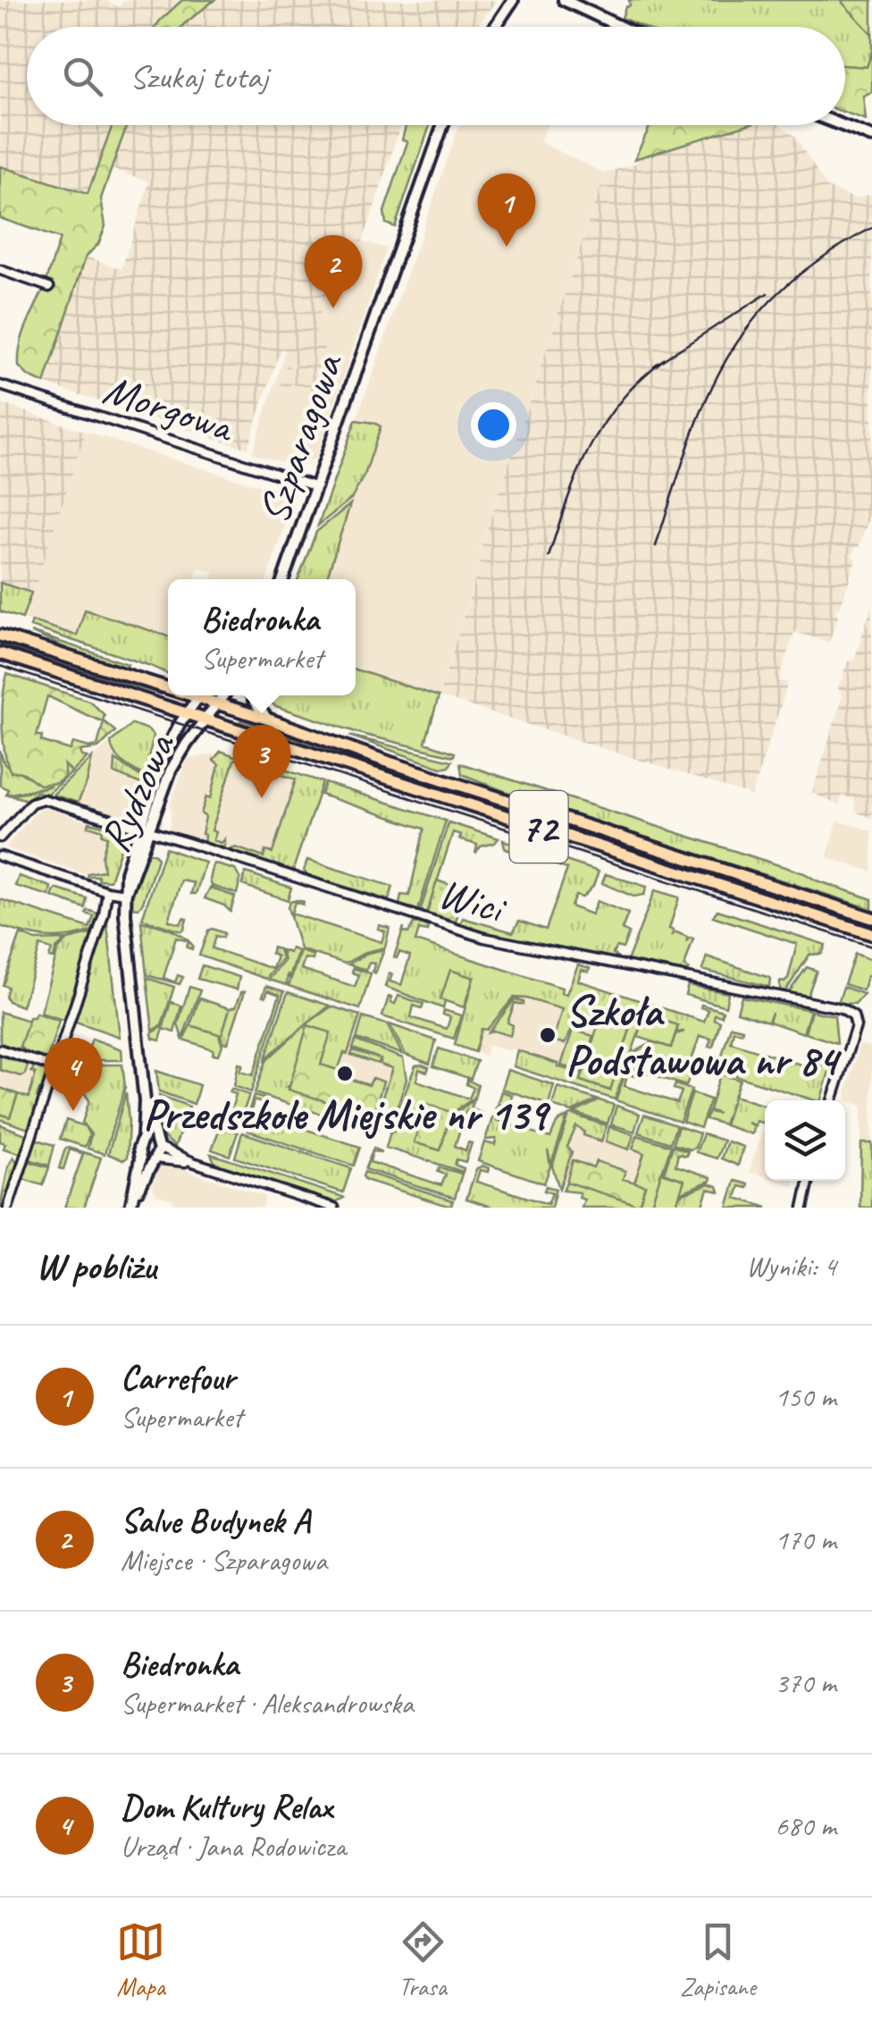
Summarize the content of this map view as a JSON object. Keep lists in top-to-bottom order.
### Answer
{
  "streets": {
    "main road": ["72"],
    "street": [
      "Morgowa",
      "Szparagowa",
      "Rydzowa",
      "Wici"
    ]
  },
  "crossings": [
    ["Morgowa", "Szparagowa"],
    ["Rydzowa", "72"],
    ["Rydzowa", "Wici"]
  ],
  "places": ["Szkoła Podstawowa nr 84", "Przedszkole Miejskie nr 139"],
  "page": {
    "search": "Szukaj tutaj",
    "pins": [
      "1",
      "2",
      "3",
      "4"
    ],
    "popup": ["Biedronka", "Supermarket"],
    "heading": ["W pobliżu", "Wyniki: 4"],
    "list": [
      {
        "mark": "1",
        "name": "Carrefour",
        "note": "Supermarket",
        "value": "150 m"
      },
      {
        "mark": "2",
        "name": "Salve Budynek A",
        "note": "Miejsce · Szparagowa",
        "value": "170 m"
      },
      {
        "mark": "3",
        "name": "Biedronka",
        "note": "Supermarket · Aleksandrowska",
        "value": "370 m"
      },
      {
        "mark": "4",
        "name": "Dom Kultury Relax",
        "note": "Urząd · Jana Rodowicza",
        "value": "680 m"
      }
    ],
    "nav": ["Mapa", "Trasa", "Zapisane"]
  }
}
